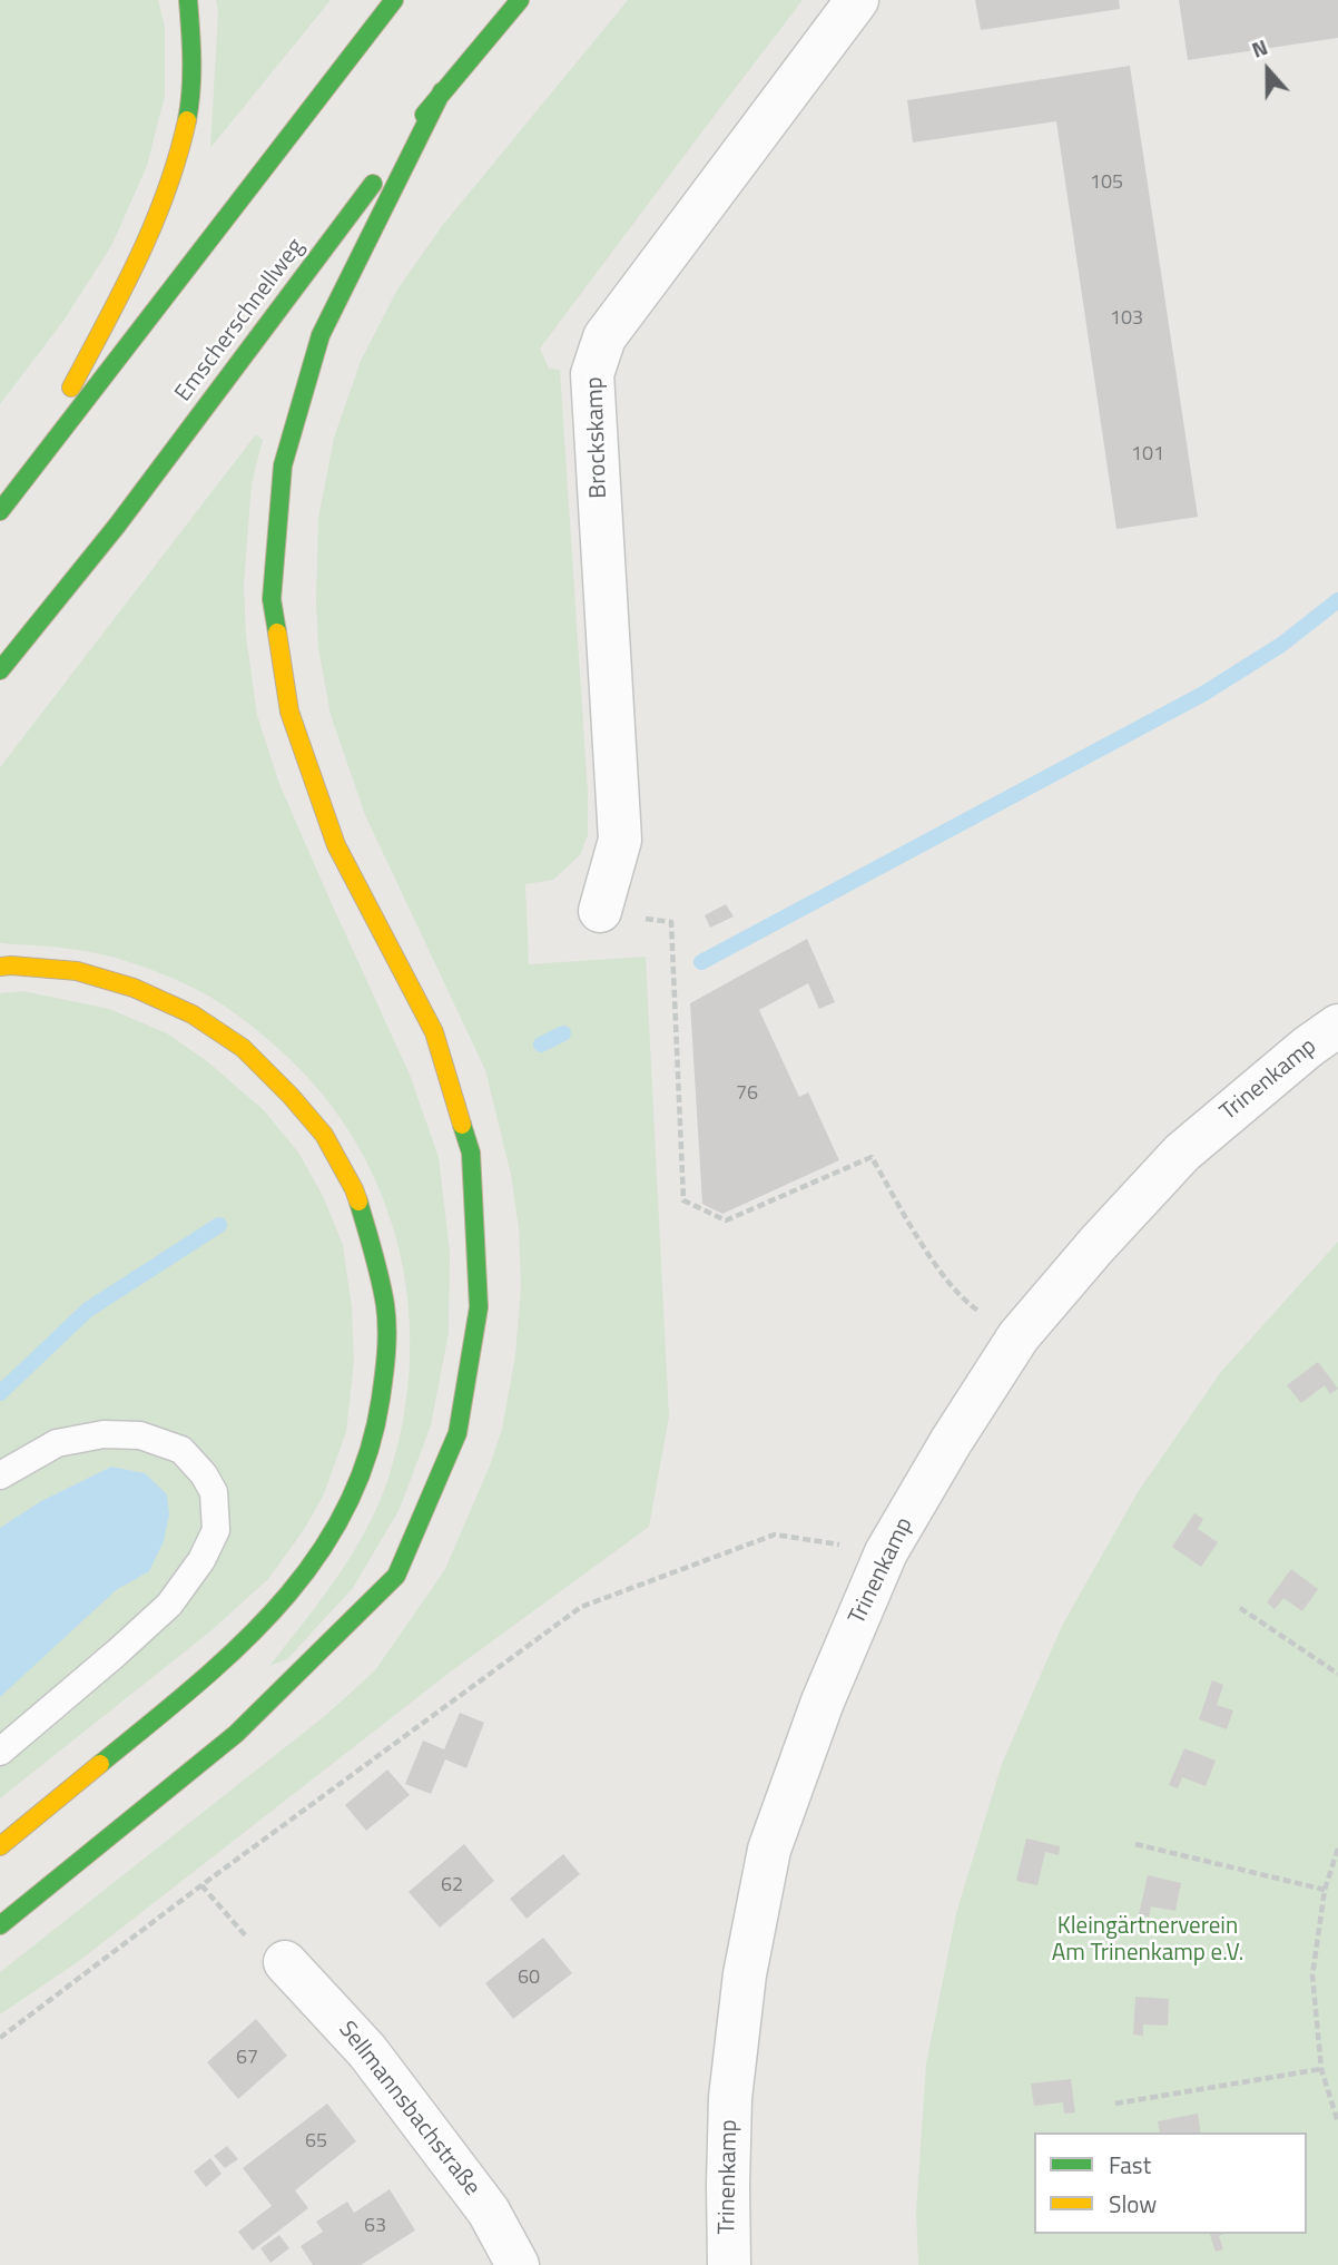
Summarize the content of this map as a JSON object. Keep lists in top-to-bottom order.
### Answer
{
  "streets": {
    "highway": ["Emscherschnellweg"],
    "street": ["Brockskamp", "Trinenkamp", "Sellmannsbachstraße"]
  },
  "parks": ["Kleingärtnerverein Am Trinenkamp e.V."],
  "house_numbers": [
    "105",
    "103",
    "101",
    "76",
    "62",
    "60",
    "67",
    "65",
    "63"
  ],
  "legend": ["Fast", "Slow"],
  "north": "top"
}
